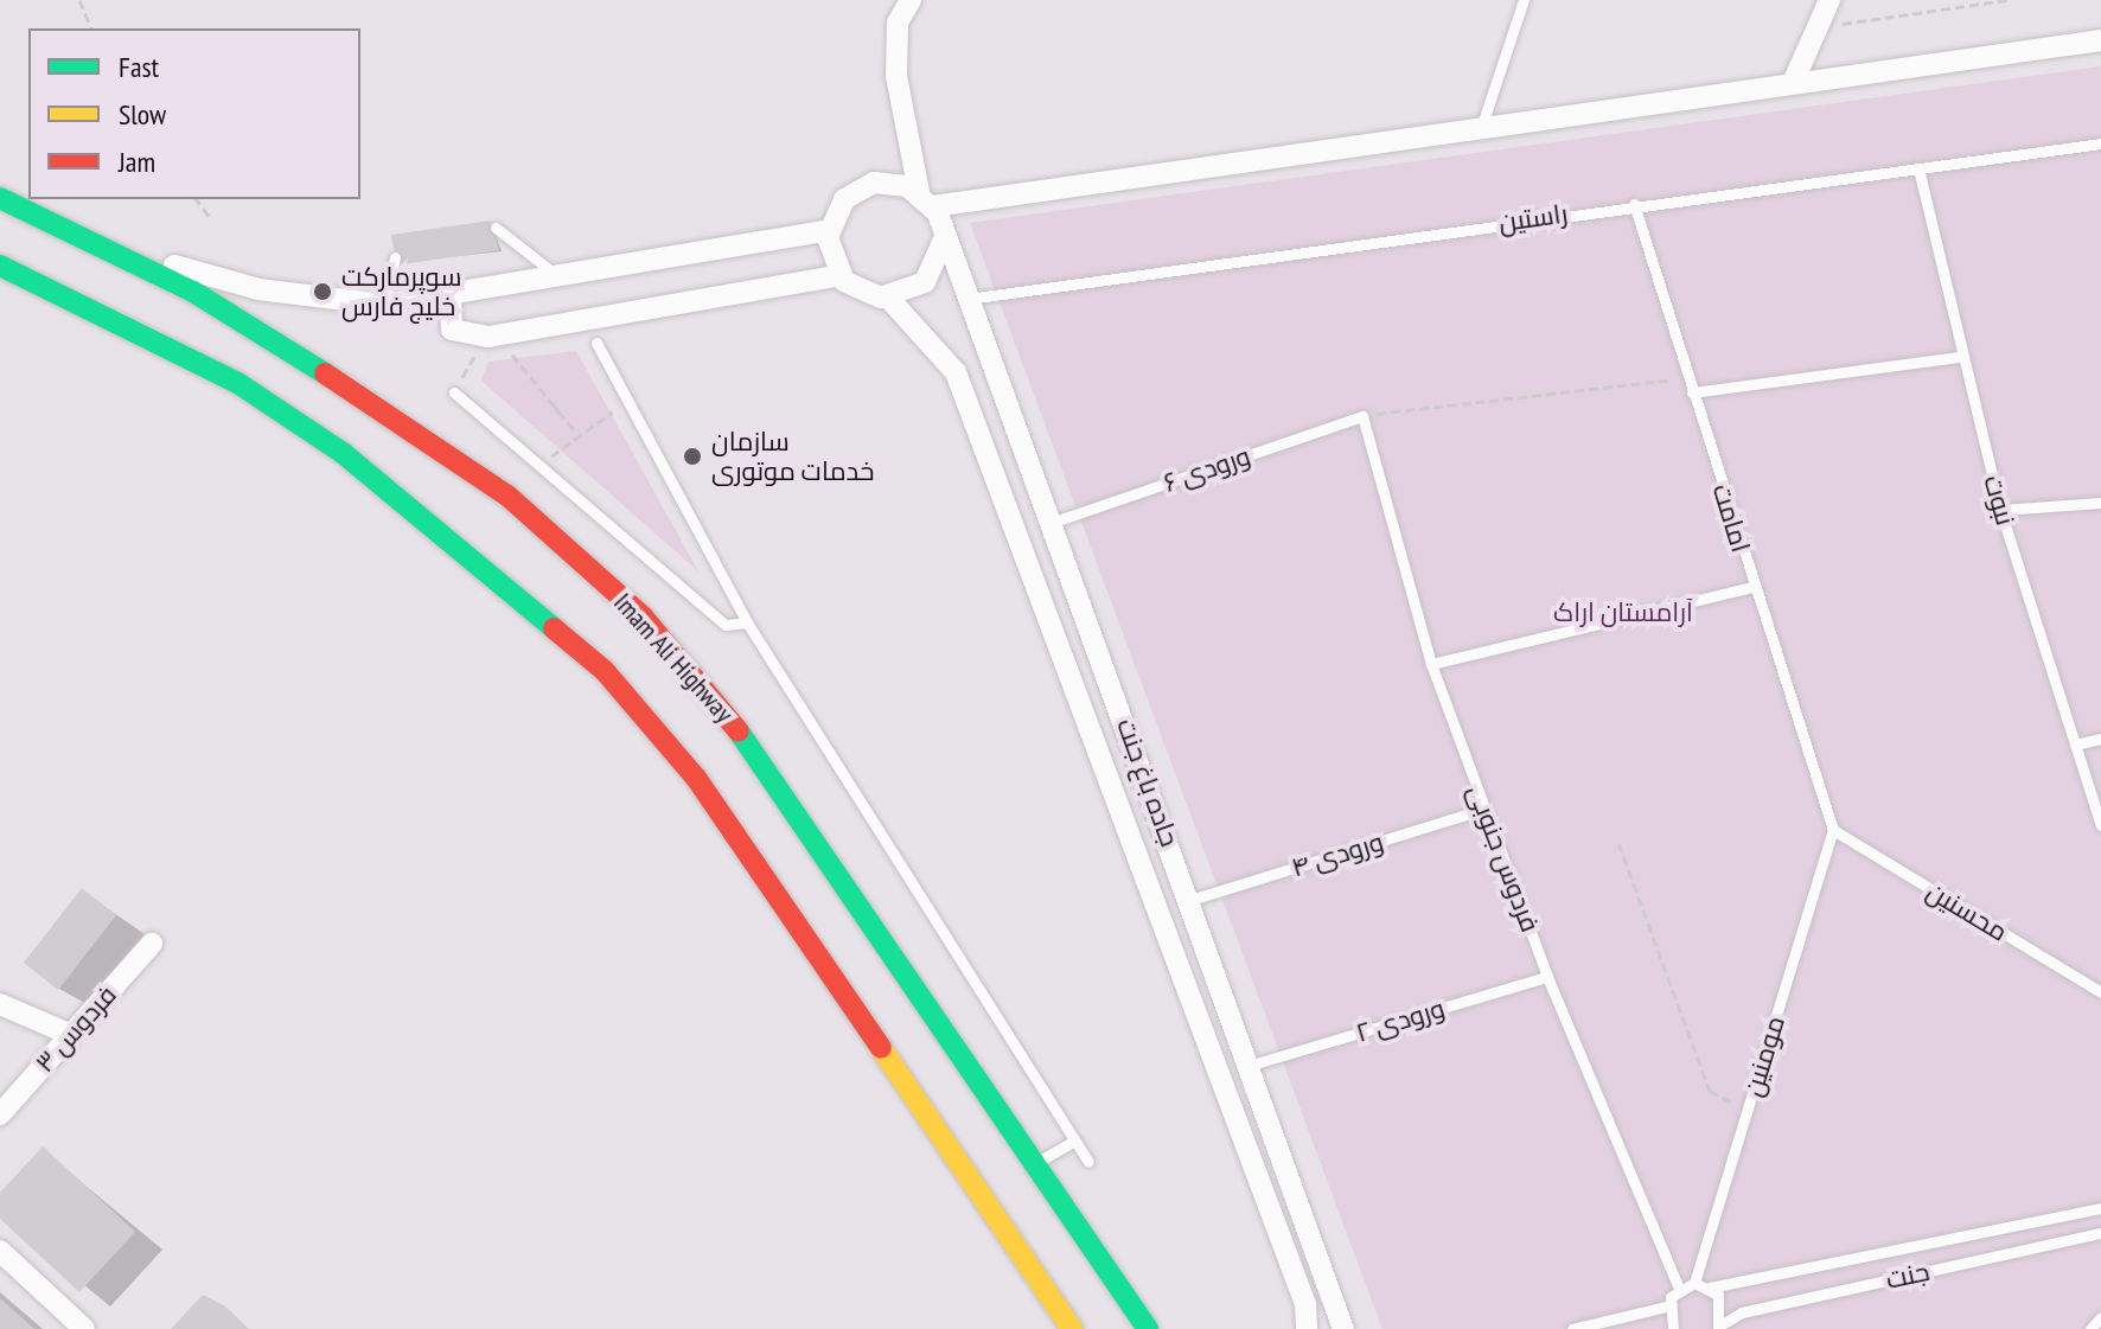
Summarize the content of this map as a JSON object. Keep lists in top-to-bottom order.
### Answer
{
  "streets": {
    "highway": ["Imam Ali Highway"],
    "street": ["جاده باغ جنت", "فردوس ۳"],
    "lane": [
      "راستین",
      "ورودی ۶",
      "نبوت",
      "امامت",
      "ورودی ۴",
      "فردوس جنوبی",
      "محسنین",
      "ورودی ۲",
      "مومنین",
      "جنت"
    ]
  },
  "crossings": [
    ["راستین", "نبوت"],
    ["راستین", "امامت"],
    ["راستین", "جاده باغ جنت"],
    ["ورودی ۶", "جاده باغ جنت"],
    ["ورودی ۶", "فردوس جنوبی"],
    ["امامت", "محسنین"],
    ["امامت", "مومنین"],
    ["جاده باغ جنت", "ورودی ۴"],
    ["جاده باغ جنت", "ورودی ۲"],
    ["ورودی ۴", "فردوس جنوبی"],
    ["فردوس جنوبی", "ورودی ۲"],
    ["محسنین", "مومنین"]
  ],
  "parks": ["آرامستان اراک"],
  "places": ["سوپرمارکت خلیج فارس", "سازمان خدمات موتوری"],
  "legend": ["Fast", "Slow", "Jam"]
}
